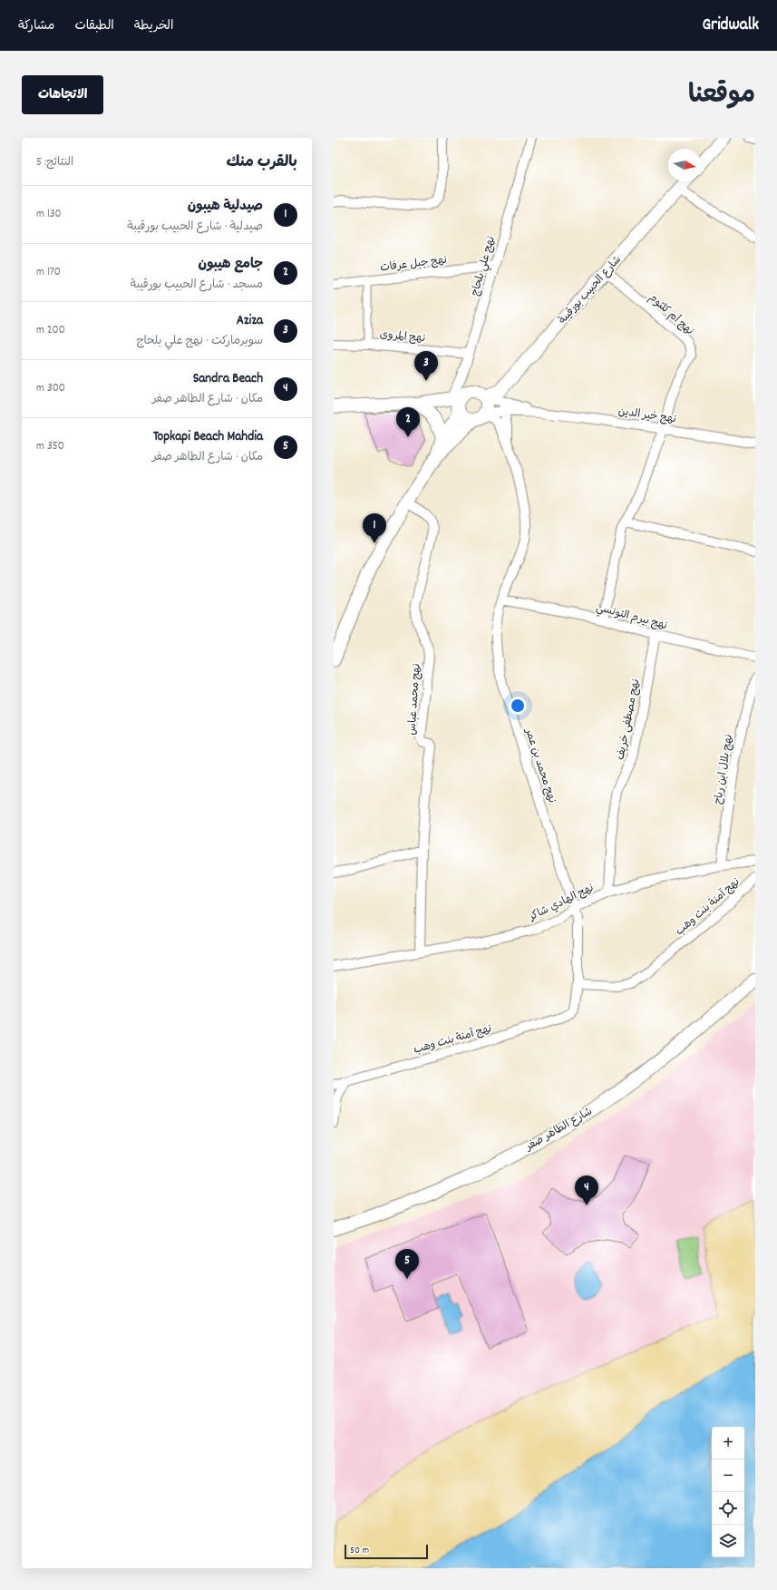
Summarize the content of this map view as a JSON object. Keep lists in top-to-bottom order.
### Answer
{
  "streets": {
    "main road": ["شارع الحبيب بورقيبة", "شارع الطاهر صفر"],
    "street": [
      "نهج جبل عرفات",
      "نهج علي بلحاج",
      "نهج أم كلثوم",
      "نهج المروى",
      "نهج خير الدين",
      "نهج بيرم التونسي",
      "نهج محمد عباس",
      "نهج مصطفى خريف",
      "نهج محمد بن عمر",
      "نهج بلال ابن رباح",
      "نهج الهادي شاكر",
      "نهج آمنة بنت وهب"
    ]
  },
  "crossings": [
    ["نهج جبل عرفات", "نهج علي بلحاج"],
    ["نهج علي بلحاج", "شارع الحبيب بورقيبة"],
    ["نهج علي بلحاج", "نهج المروى"],
    ["نهج علي بلحاج", "نهج خير الدين"],
    ["نهج علي بلحاج", "نهج محمد بن عمر"],
    ["شارع الحبيب بورقيبة", "نهج أم كلثوم"],
    ["شارع الحبيب بورقيبة", "نهج خير الدين"],
    ["شارع الحبيب بورقيبة", "نهج محمد بن عمر"],
    ["نهج أم كلثوم", "نهج خير الدين"],
    ["نهج أم كلثوم", "نهج بيرم التونسي"],
    ["نهج خير الدين", "نهج محمد بن عمر"],
    ["نهج بيرم التونسي", "نهج مصطفى خريف"],
    ["نهج بيرم التونسي", "نهج محمد بن عمر"],
    ["نهج محمد عباس", "نهج الهادي شاكر"],
    ["نهج مصطفى خريف", "نهج الهادي شاكر"],
    ["نهج محمد بن عمر", "نهج الهادي شاكر"],
    ["نهج محمد بن عمر", "نهج آمنة بنت وهب"],
    ["نهج بلال ابن رباح", "نهج الهادي شاكر"]
  ],
  "scale_bar": "50 m",
  "north": "right",
  "page": {
    "header": "Gridwalk",
    "nav": ["الخريطة", "الطبقات", "مشاركة"],
    "title": "موقعنا",
    "buttons": "الاتجاهات",
    "heading": ["بالقرب منك", "النتائج: 5"],
    "list": [
      {
        "mark": "1",
        "name": "صيدلية هيبون",
        "note": "صيدلية · شارع الحبيب بورقيبة",
        "value": "130 m"
      },
      {
        "mark": "2",
        "name": "جامع هيبون",
        "note": "مسجد · شارع الحبيب بورقيبة",
        "value": "170 m"
      },
      {
        "mark": "3",
        "name": "Aziza",
        "note": "سوبرماركت · نهج علي بلحاج",
        "value": "200 m"
      },
      {
        "mark": "4",
        "name": "Sandra Beach",
        "note": "مكان · شارع الطاهر صفر",
        "value": "300 m"
      },
      {
        "mark": "5",
        "name": "Topkapi Beach Mahdia",
        "note": "مكان · شارع الطاهر صفر",
        "value": "350 m"
      }
    ],
    "pins": [
      "3",
      "2",
      "1",
      "4",
      "5"
    ],
    "map_buttons": ["+", "−"],
    "scale": "50 m"
  }
}
